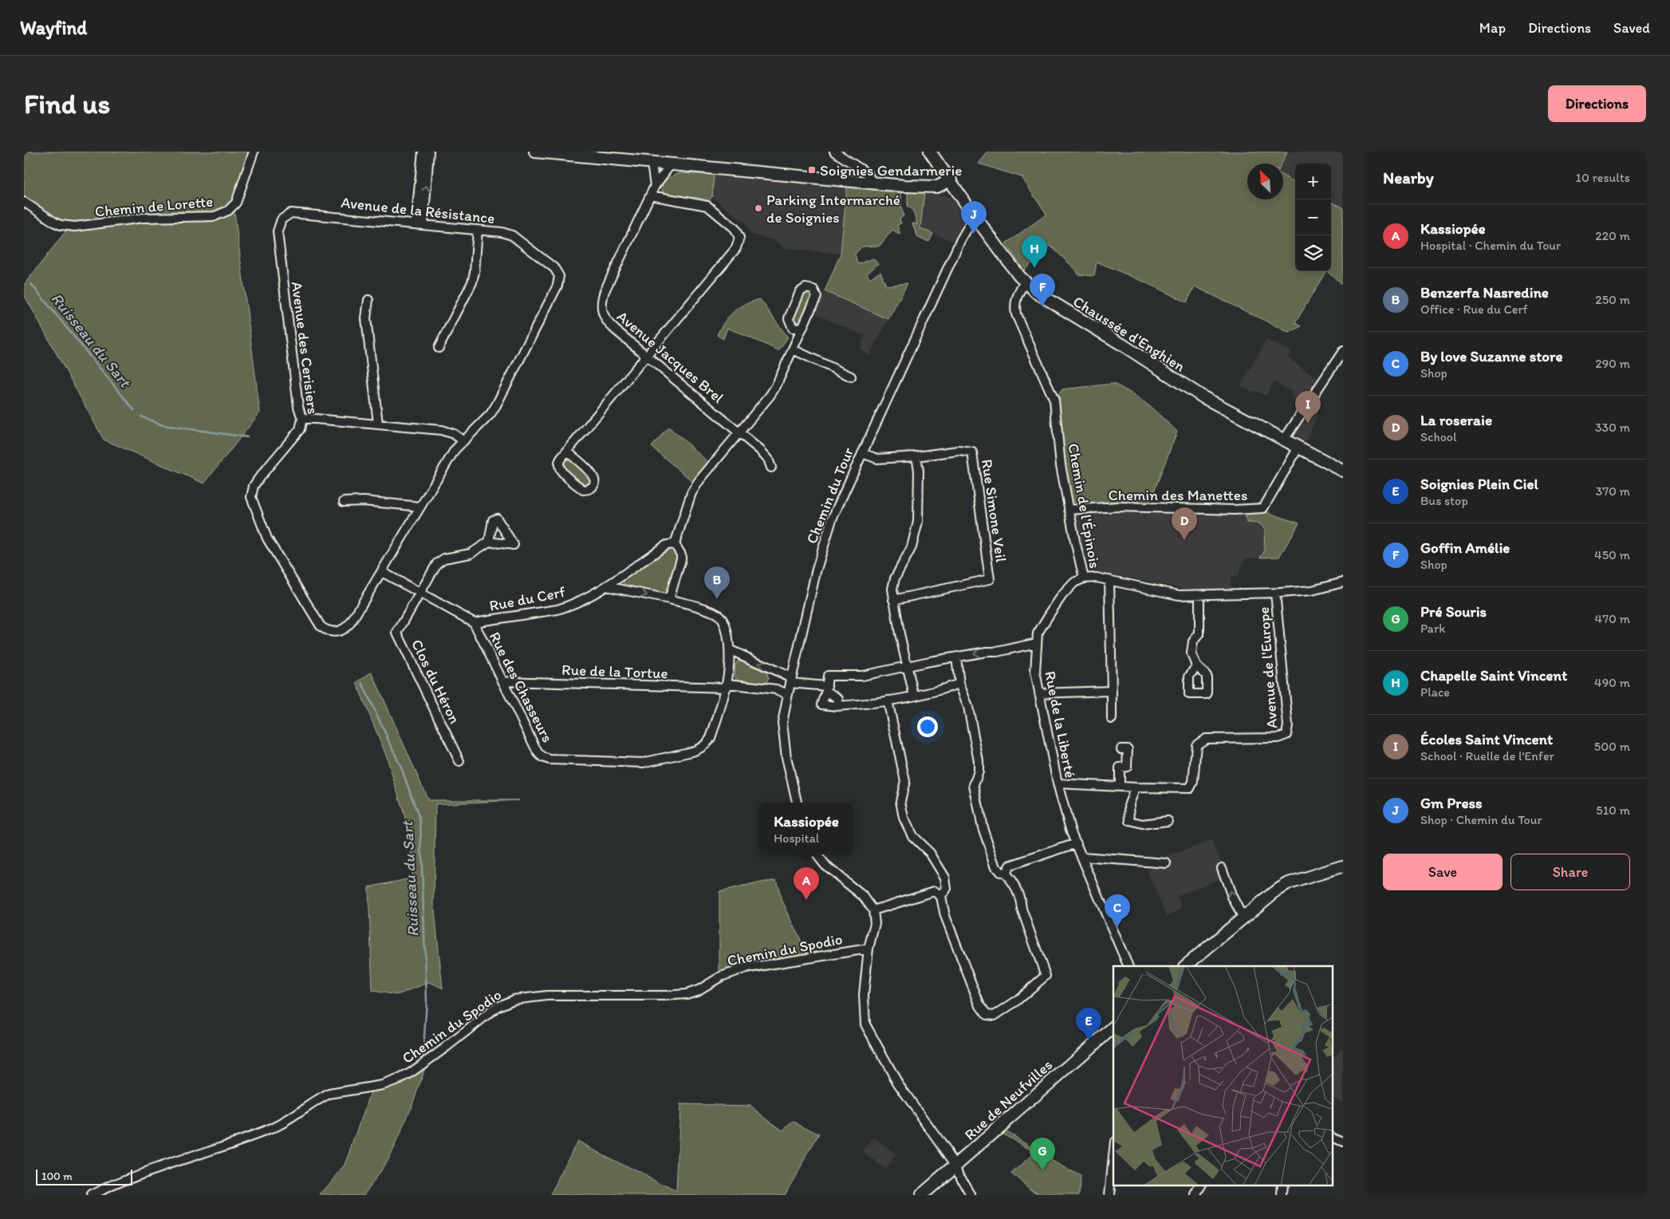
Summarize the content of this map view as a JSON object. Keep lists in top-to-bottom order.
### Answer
{
  "streets": {
    "main road": ["Chaussée d'Enghien", "Rue de Neufvilles"],
    "street": [
      "Chemin de Lorette",
      "Avenue de la Résistance",
      "Avenue des Cerisiers",
      "Avenue Jacques Brel",
      "Chemin des Manettes",
      "Chemin du Tour",
      "Chemin de l'Épinois",
      "Rue Simone Veil",
      "Rue du Cerf",
      "Avenue de l'Europe",
      "Rue de la Tortue",
      "Clos du Héron",
      "Rue des Chasseurs",
      "Rue de la Liberté",
      "Chemin du Spodio"
    ]
  },
  "crossings": [
    ["Avenue de la Résistance", "Avenue des Cerisiers"],
    ["Chaussée d'Enghien", "Chemin des Manettes"],
    ["Chaussée d'Enghien", "Chemin du Tour"],
    ["Chaussée d'Enghien", "Chemin de l'Épinois"],
    ["Avenue des Cerisiers", "Rue des Chasseurs"],
    ["Chemin des Manettes", "Chemin de l'Épinois"],
    ["Chemin du Tour", "Rue de la Tortue"],
    ["Chemin de l'Épinois", "Avenue de l'Europe"],
    ["Chemin de l'Épinois", "Rue de la Liberté"],
    ["Rue du Cerf", "Rue des Chasseurs"],
    ["Avenue de l'Europe", "Rue de la Liberté"],
    ["Rue de la Tortue", "Rue des Chasseurs"],
    ["Clos du Héron", "Rue des Chasseurs"]
  ],
  "water": ["Ruisseau du Sart"],
  "places": {
    "transit": ["Soignies Gendarmerie"],
    "other": ["Parking Intermarché de Soignies"]
  },
  "scale_bar": "100 m",
  "north": "top left",
  "page": {
    "header": "Wayfind",
    "nav": ["Map", "Directions", "Saved"],
    "buttons": [
      "Directions",
      ["Save", "Share"]
    ],
    "title": "Find us",
    "heading": ["Nearby", "10 results"],
    "map_buttons": ["+", "−"],
    "pins": [
      "J",
      "H",
      "F",
      "I",
      "D",
      "B",
      "A",
      "C",
      "E",
      "G"
    ],
    "list": [
      {
        "mark": "A",
        "name": "Kassiopée",
        "note": "Hospital · Chemin du Tour",
        "value": "220 m"
      },
      {
        "mark": "B",
        "name": "Benzerfa Nasredine",
        "note": "Office · Rue du Cerf",
        "value": "250 m"
      },
      {
        "mark": "C",
        "name": "By love Suzanne store",
        "note": "Shop",
        "value": "290 m"
      },
      {
        "mark": "D",
        "name": "La roseraie",
        "note": "School",
        "value": "330 m"
      },
      {
        "mark": "E",
        "name": "Soignies Plein Ciel",
        "note": "Bus stop",
        "value": "370 m"
      },
      {
        "mark": "F",
        "name": "Goffin Amélie",
        "note": "Shop",
        "value": "450 m"
      },
      {
        "mark": "G",
        "name": "Pré Souris",
        "note": "Park",
        "value": "470 m"
      },
      {
        "mark": "H",
        "name": "Chapelle Saint Vincent",
        "note": "Place",
        "value": "490 m"
      },
      {
        "mark": "I",
        "name": "Écoles Saint Vincent",
        "note": "School · Ruelle de l'Enfer",
        "value": "500 m"
      },
      {
        "mark": "J",
        "name": "Gm Press",
        "note": "Shop · Chemin du Tour",
        "value": "510 m"
      }
    ],
    "popup": ["Kassiopée", "Hospital"],
    "scale": "100 m"
  }
}
